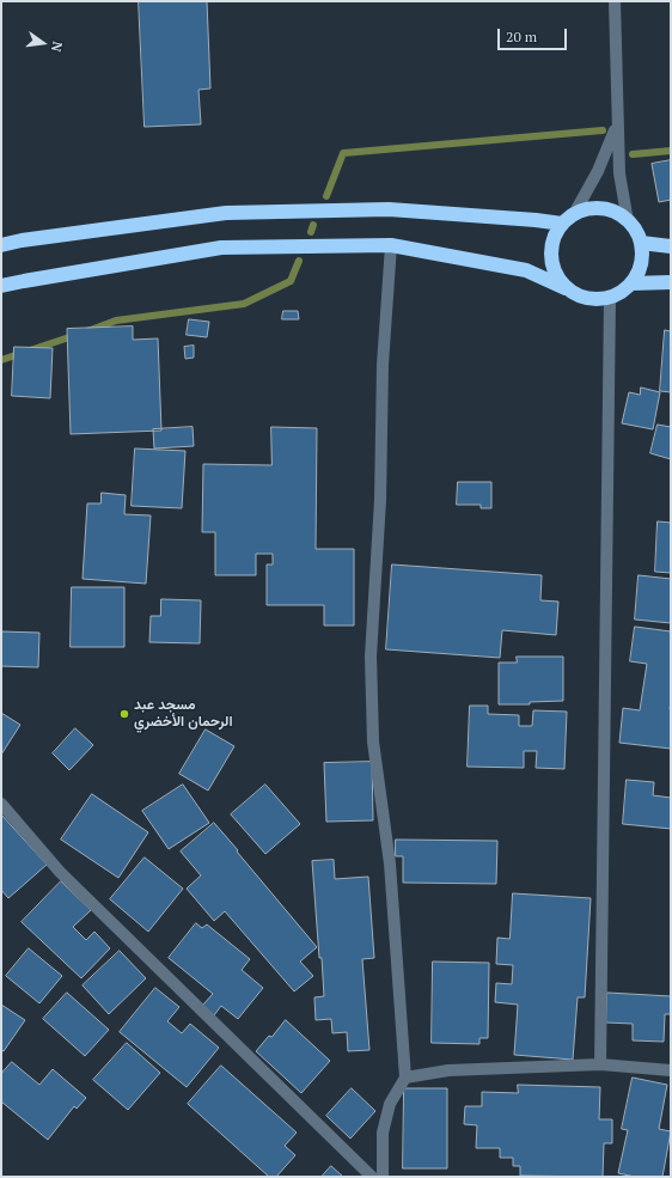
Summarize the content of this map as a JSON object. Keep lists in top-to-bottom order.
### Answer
{
  "places": ["مسجد عبد الرحمان الأخضري"],
  "scale_bar": "20 m",
  "north": "right"
}
